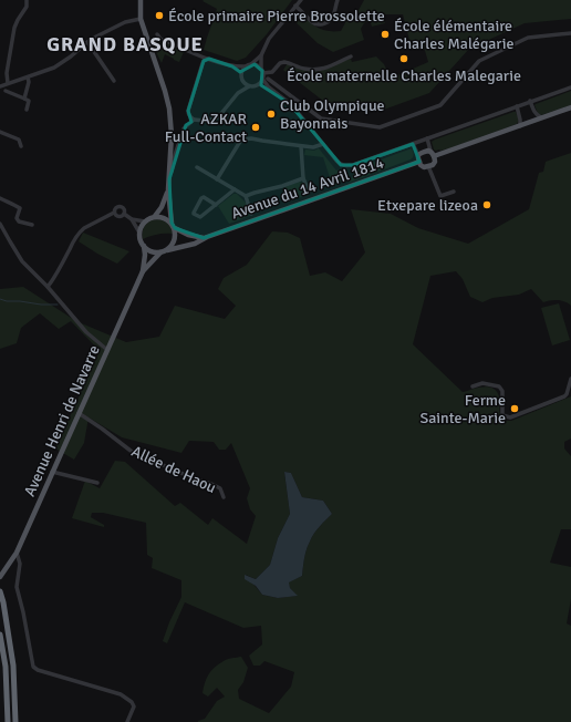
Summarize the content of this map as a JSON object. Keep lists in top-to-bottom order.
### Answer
{
  "streets": {
    "main road": ["Avenue du 14 Avril 1814", "Avenue Henri de Navarre"],
    "street": ["Allée de Haou"]
  },
  "crossings": [
    ["Avenue du 14 Avril 1814", "Avenue Henri de Navarre"],
    ["Avenue Henri de Navarre", "Allée de Haou"]
  ],
  "districts": ["GRAND BASQUE"],
  "places": [
    "École primaire Pierre Brossolette",
    "École élémentaire Charles Malégarie",
    "École maternelle Charles Malegarie",
    "Club Olympique Bayonnais",
    "AZKAR Full-Contact",
    "Etxepare lizeoa",
    "Ferme Sainte-Marie"
  ]
}
